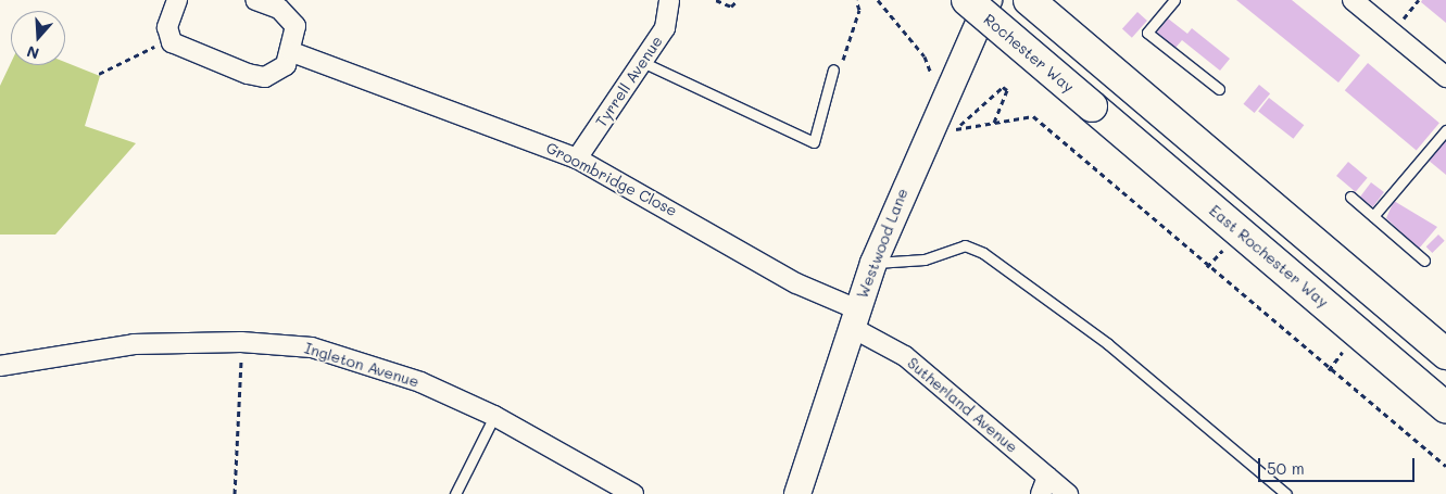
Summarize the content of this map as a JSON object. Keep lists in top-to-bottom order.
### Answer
{
  "streets": {
    "highway": ["Rochester Way", "East Rochester Way"],
    "street": [
      "Tyrrell Avenue",
      "Groombridge Close",
      "Westwood Lane",
      "Ingleton Avenue",
      "Sutherland Avenue"
    ]
  },
  "crossings": [
    ["Rochester Way", "East Rochester Way"],
    ["Tyrrell Avenue", "Groombridge Close"],
    ["Groombridge Close", "Westwood Lane"],
    ["Groombridge Close", "Sutherland Avenue"],
    ["Westwood Lane", "Sutherland Avenue"]
  ],
  "scale_bar": "50 m",
  "north": "bottom"
}
